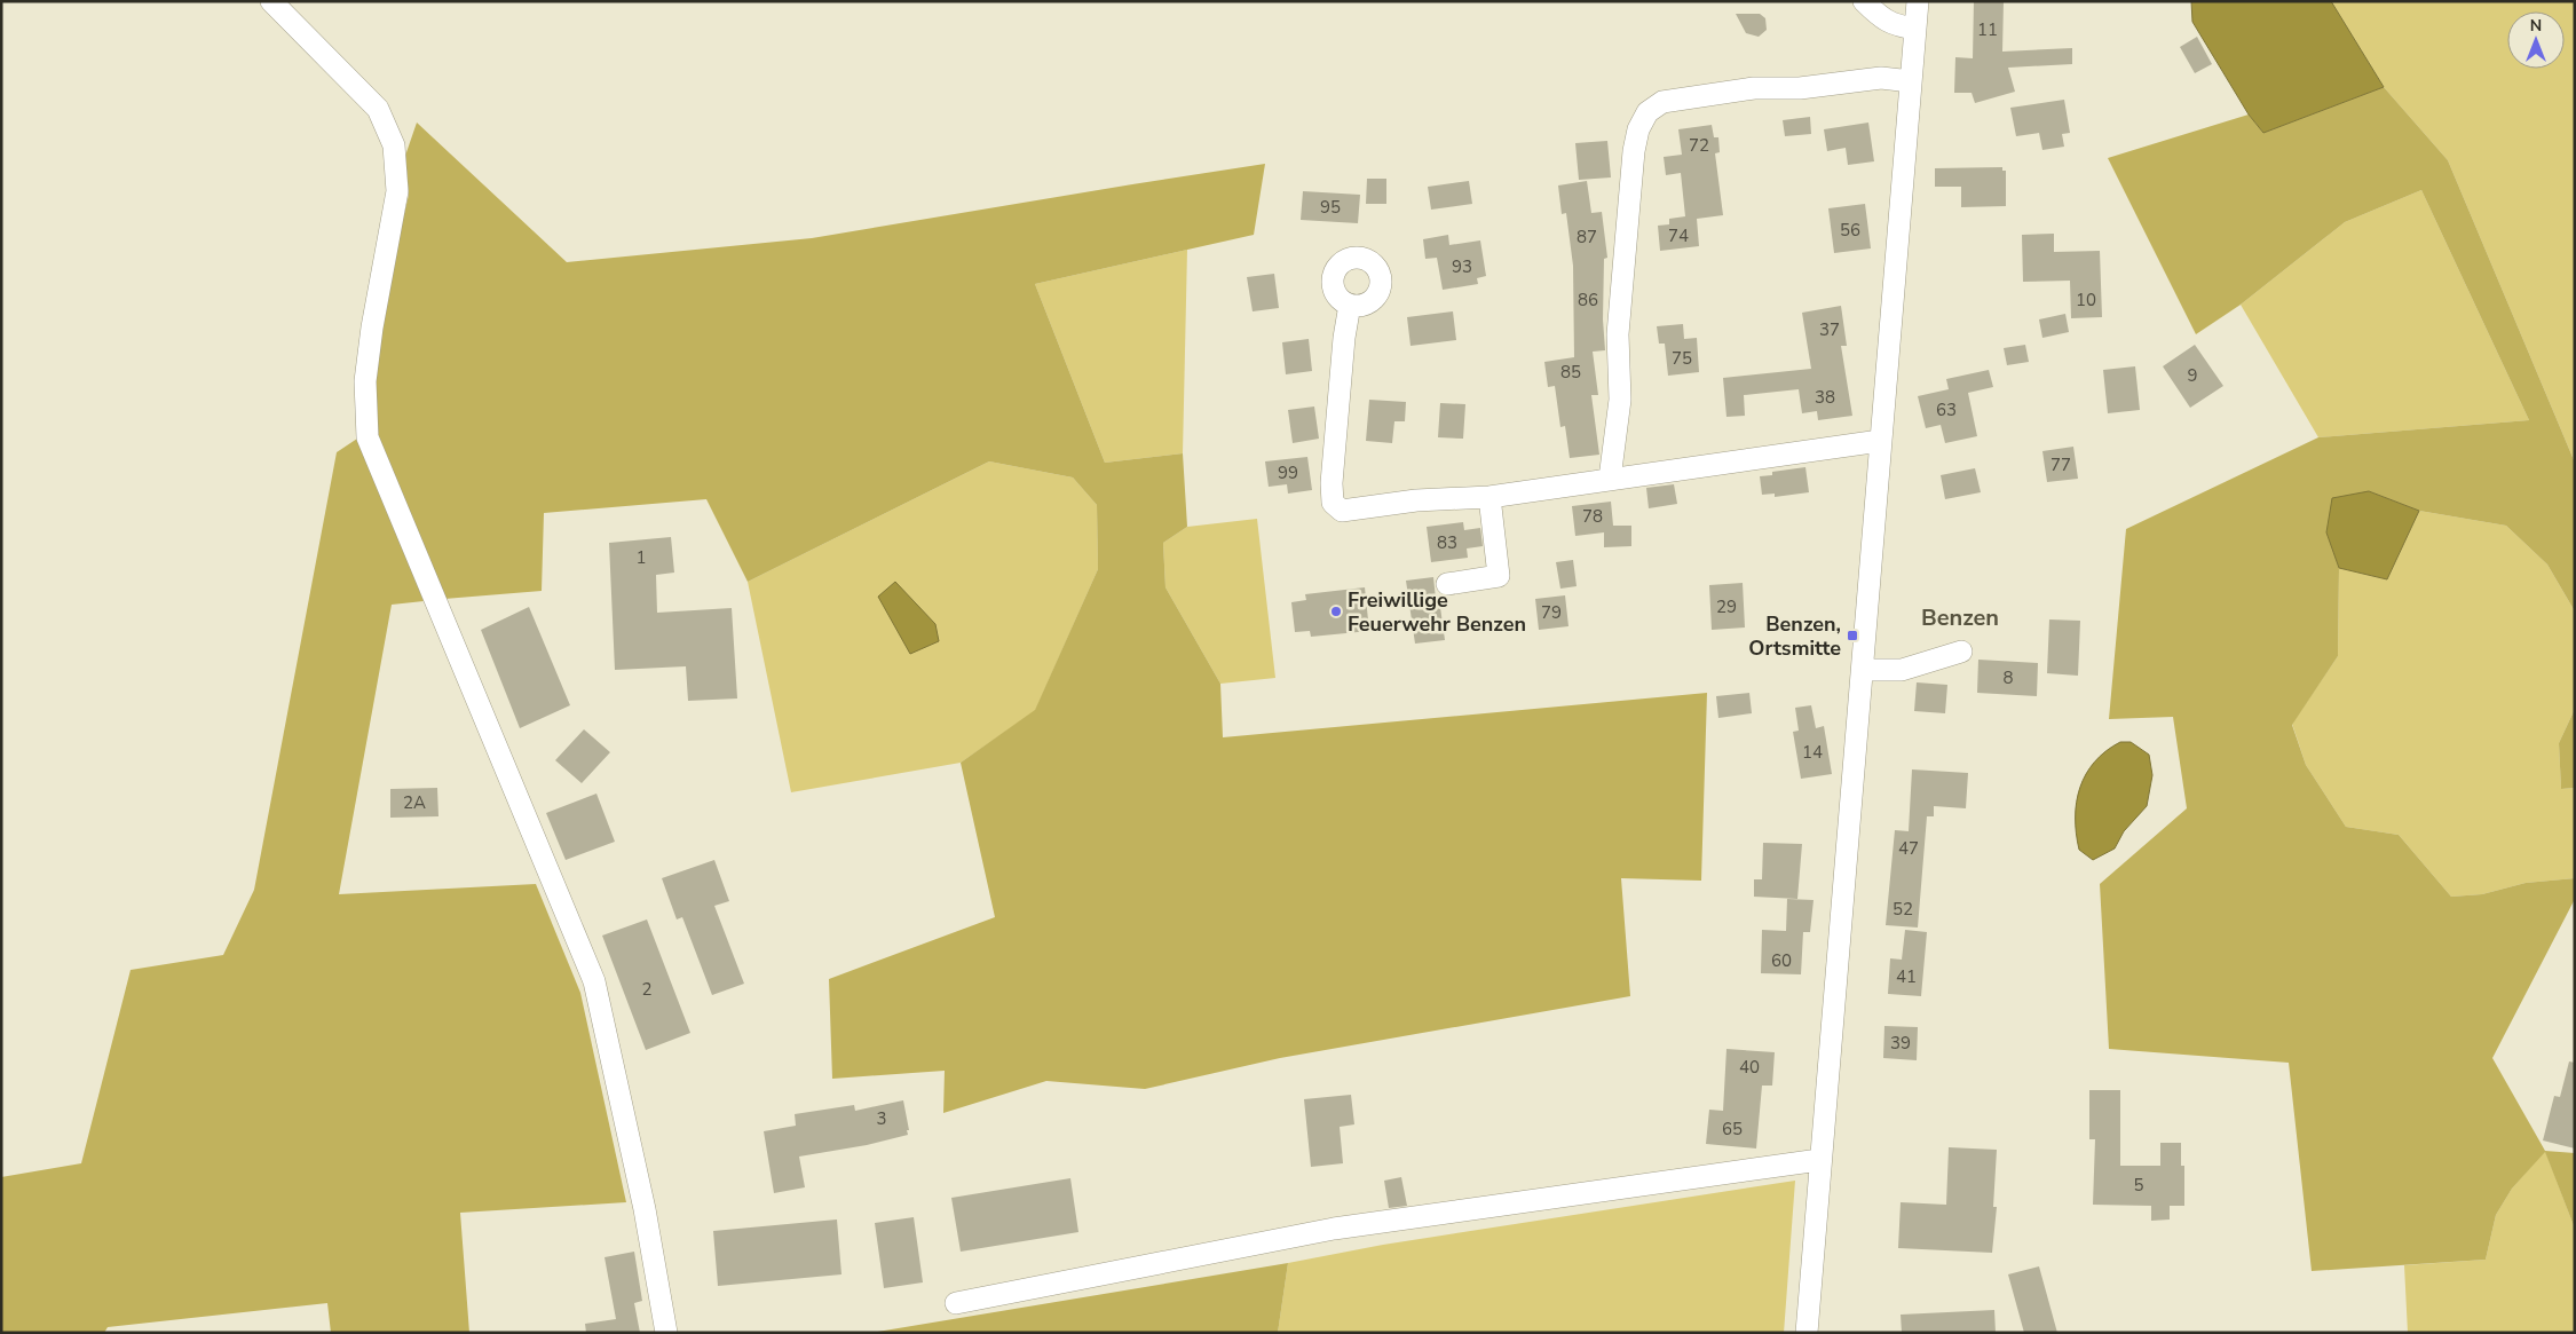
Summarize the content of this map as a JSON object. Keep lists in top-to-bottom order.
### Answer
{
  "districts": ["Benzen"],
  "places": {
    "other": ["Freiwillige Feuerwehr Benzen"],
    "transit": ["Benzen, Ortsmitte"]
  },
  "house_numbers": [
    "11",
    "72",
    "95",
    "56",
    "74",
    "87",
    "93",
    "86",
    "10",
    "37",
    "75",
    "85",
    "9",
    "38",
    "63",
    "77",
    "99",
    "78",
    "83",
    "1",
    "29",
    "79",
    "8",
    "14",
    "2A",
    "47",
    "52",
    "60",
    "41",
    "2",
    "39",
    "40",
    "3",
    "65",
    "5"
  ],
  "north": "top"
}
